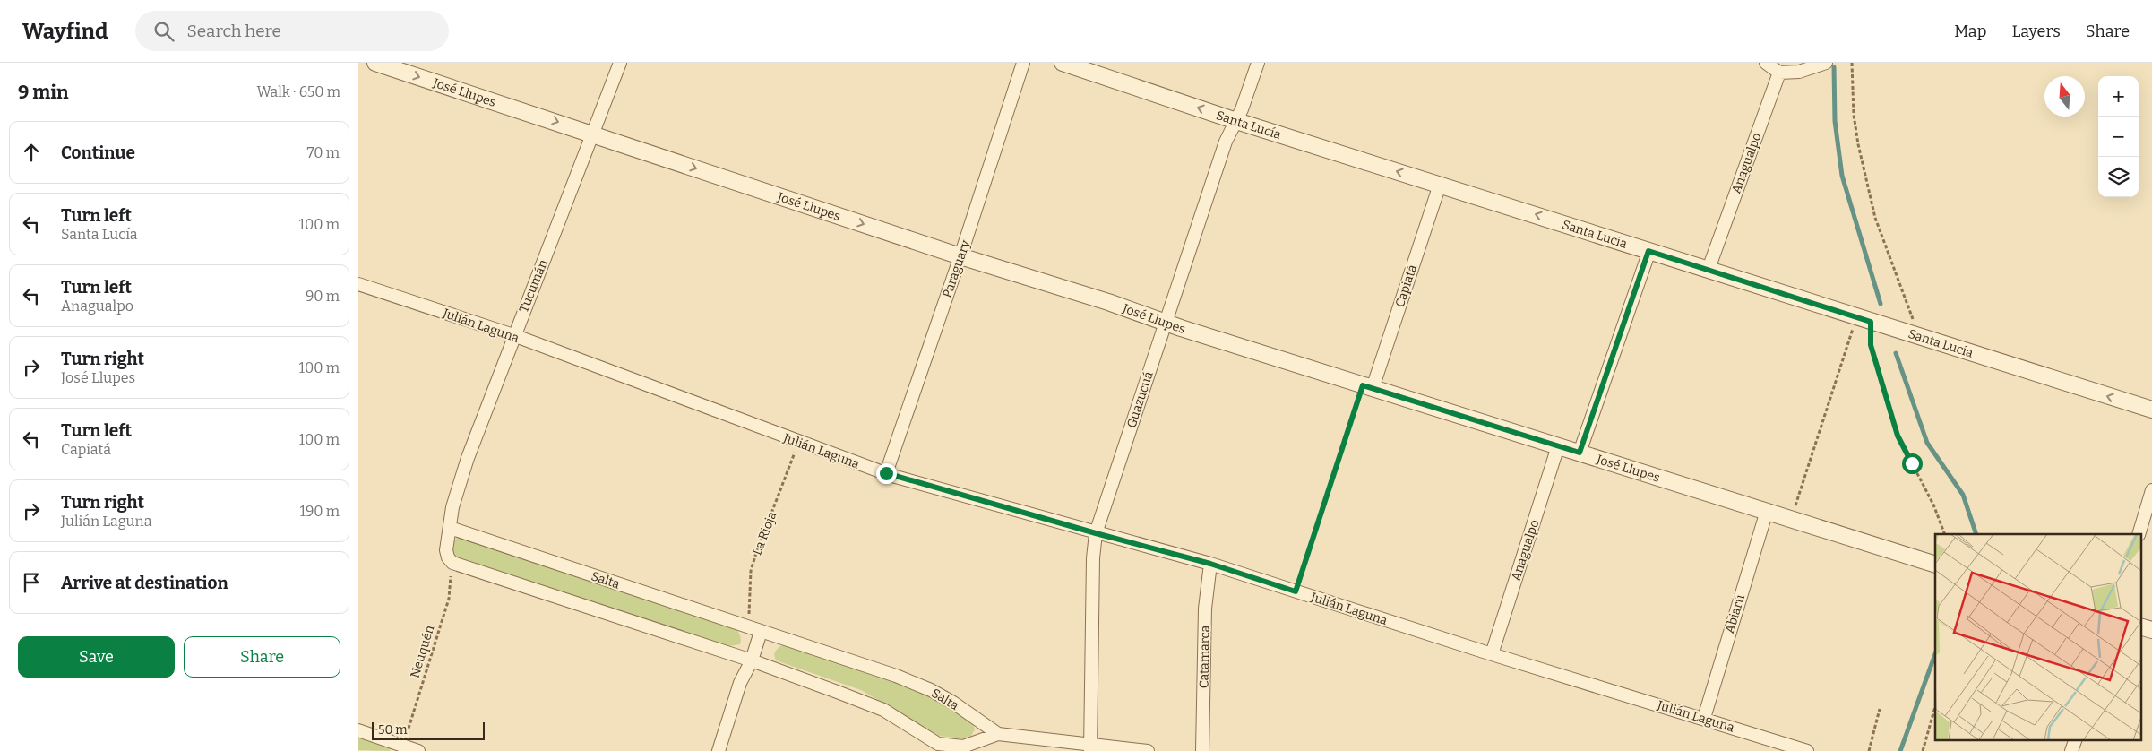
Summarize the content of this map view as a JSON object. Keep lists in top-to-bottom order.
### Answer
{
  "streets": {
    "street": [
      "José Llupes",
      "Santa Lucía",
      "Anagualpo",
      "Paraguary",
      "Tucumán",
      "Capiatá",
      "Julián Laguna",
      "Guazucuá",
      "Salta",
      "Abiarú",
      "Catamarca"
    ],
    "path": ["La Rioja", "Neuquén"]
  },
  "crossings": [
    ["José Llupes", "Anagualpo"],
    ["José Llupes", "Paraguary"],
    ["José Llupes", "Tucumán"],
    ["José Llupes", "Capiatá"],
    ["José Llupes", "Guazucuá"],
    ["José Llupes", "Abiarú"],
    ["Santa Lucía", "Anagualpo"],
    ["Santa Lucía", "Capiatá"],
    ["Santa Lucía", "Guazucuá"],
    ["Anagualpo", "Julián Laguna"],
    ["Paraguary", "Julián Laguna"],
    ["Tucumán", "Julián Laguna"],
    ["Tucumán", "Salta"],
    ["Tucumán", "Neuquén"],
    ["Julián Laguna", "Guazucuá"],
    ["Julián Laguna", "La Rioja"],
    ["Julián Laguna", "Abiarú"],
    ["Julián Laguna", "Catamarca"],
    ["Guazucuá", "Salta"],
    ["La Rioja", "Salta"],
    ["Salta", "Neuquén"]
  ],
  "one_way": ["José Llupes", "Santa Lucía"],
  "scale_bar": "50 m",
  "north": "top",
  "page": {
    "header": "Wayfind",
    "search": "Search here",
    "nav": ["Map", "Layers", "Share"],
    "heading": ["9 min", "Walk · 650 m"],
    "map_buttons": ["+", "−"],
    "list": [
      ["Continue", "70 m"],
      ["Turn left", "Santa Lucía", "100 m"],
      ["Turn left", "Anagualpo", "90 m"],
      ["Turn right", "José Llupes", "100 m"],
      ["Turn left", "Capiatá", "100 m"],
      ["Turn right", "Julián Laguna", "190 m"],
      "Arrive at destination"
    ],
    "buttons": ["Save", "Share"],
    "scale": "50 m"
  }
}
